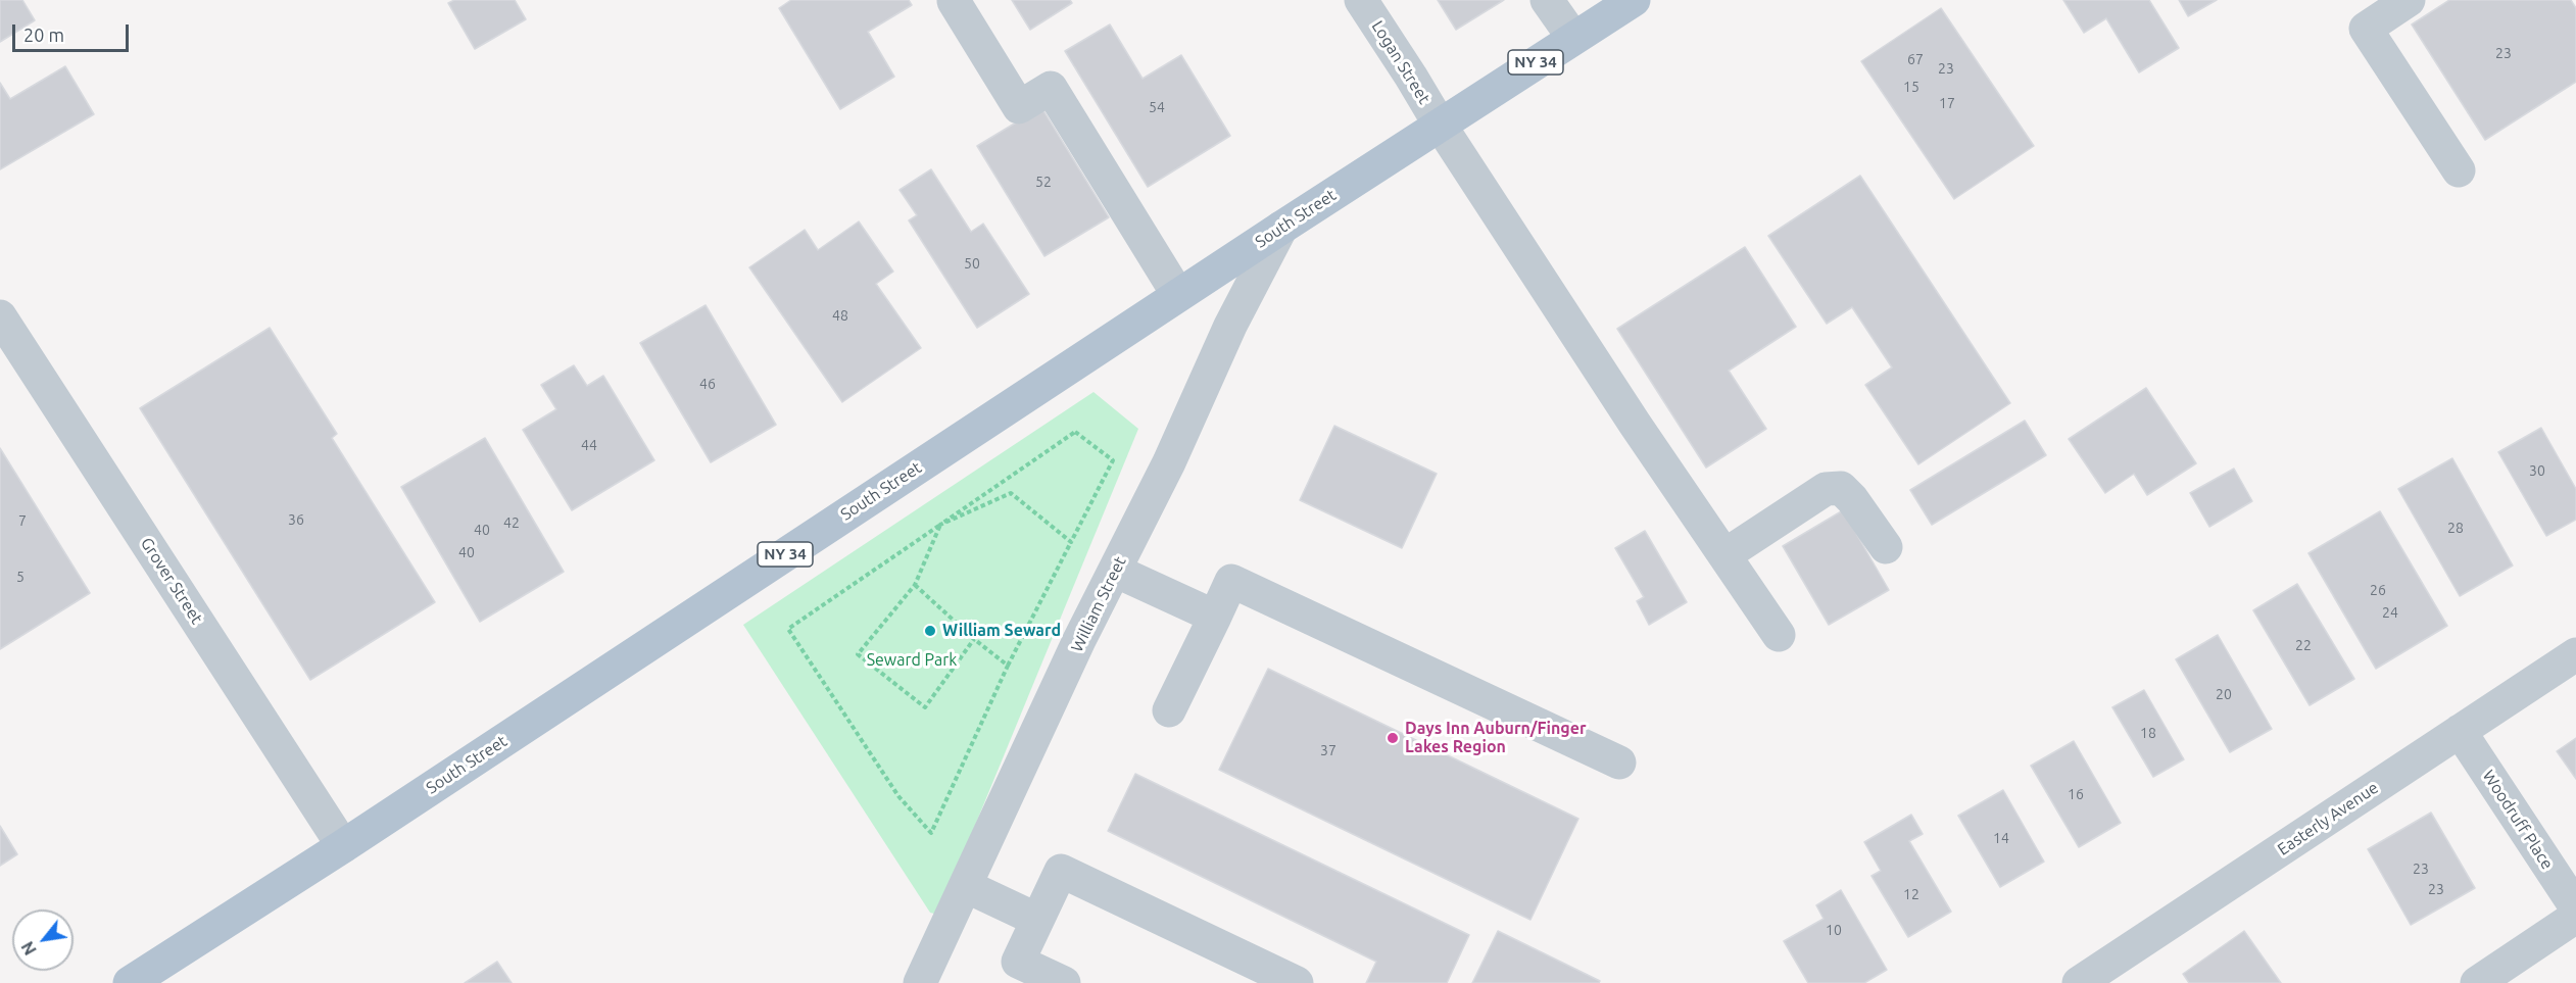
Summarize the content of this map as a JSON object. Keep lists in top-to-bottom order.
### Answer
{
  "streets": {
    "main road": ["NY 34", "South Street"],
    "street": [
      "Logan Street",
      "Grover Street",
      "William Street",
      "Easterly Avenue",
      "Woodruff Place"
    ]
  },
  "crossings": [
    ["Logan Street", "South Street"],
    ["South Street", "Grover Street"],
    ["South Street", "William Street"],
    ["Easterly Avenue", "Woodruff Place"]
  ],
  "parks": ["Seward Park"],
  "places": ["William Seward", "Days Inn Auburn/Finger Lakes Region"],
  "house_numbers": [
    "23",
    "67",
    "23",
    "15",
    "17",
    "54",
    "52",
    "50",
    "48",
    "46",
    "44",
    "30",
    "36",
    "7",
    "42",
    "28",
    "40",
    "40",
    "5",
    "26",
    "24",
    "22",
    "20",
    "18",
    "37",
    "16",
    "14",
    "23",
    "23",
    "12",
    "10"
  ],
  "scale_bar": "20 m",
  "north": "bottom left"
}
